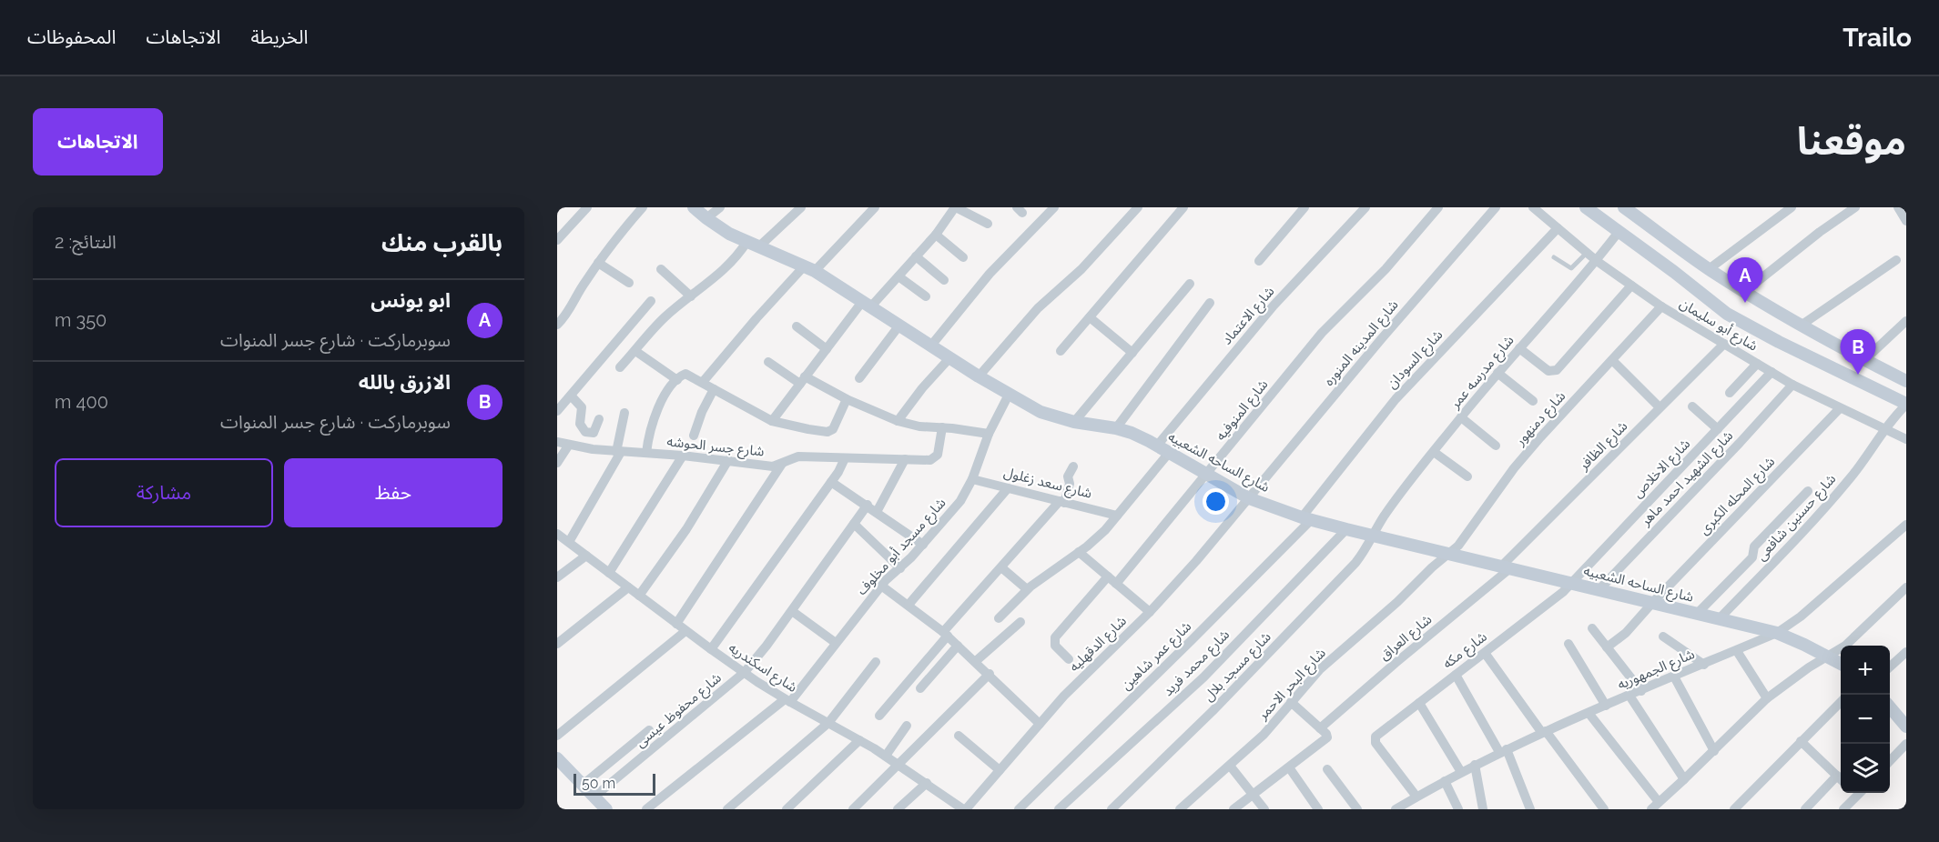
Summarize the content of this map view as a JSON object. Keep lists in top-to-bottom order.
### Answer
{
  "streets": {
    "main road": ["شارع الساحه الشعبيه"],
    "street": [
      "شارع الاعتماد",
      "شارع أبو سليمان",
      "شارع المدينه المنوره",
      "شارع السودان",
      "شارع مدرسه عمر",
      "شارع المنوفيه",
      "شارع دمنهور",
      "شارع الظافر",
      "شارع جسر الحوشه",
      "شارع الاخلاص",
      "شارع الشهيد احمد ماهر",
      "شارع سعد زغلول",
      "شارع المحله الكبرى",
      "شارع حسنين شافعى",
      "شارع مسجد أبو مخلوف",
      "شارع العراق",
      "شارع الدقهليه",
      "شارع مكه",
      "شارع عمر شاهين",
      "شارع محمد فريد",
      "شارع مسجد بلال",
      "شارع اسكندريه",
      "شارع الجمهوريه",
      "شارع البحر الاحمر",
      "شارع محفوظ عيسى"
    ]
  },
  "crossings": [
    ["شارع الاعتماد", "شارع الساحه الشعبيه"],
    ["شارع أبو سليمان", "شارع السودان"],
    ["شارع أبو سليمان", "شارع مدرسه عمر"],
    ["شارع أبو سليمان", "شارع دمنهور"],
    ["شارع أبو سليمان", "شارع الظافر"],
    ["شارع أبو سليمان", "شارع الاخلاص"],
    ["شارع أبو سليمان", "شارع الشهيد احمد ماهر"],
    ["شارع أبو سليمان", "شارع المحله الكبرى"],
    ["شارع أبو سليمان", "شارع حسنين شافعى"],
    ["شارع المدينه المنوره", "شارع الساحه الشعبيه"],
    ["شارع المدينه المنوره", "شارع الدقهليه"],
    ["شارع السودان", "شارع الساحه الشعبيه"],
    ["شارع السودان", "شارع عمر شاهين"],
    ["شارع مدرسه عمر", "شارع الساحه الشعبيه"],
    ["شارع مدرسه عمر", "شارع مسجد بلال"],
    ["شارع المنوفيه", "شارع الساحه الشعبيه"],
    ["شارع دمنهور", "شارع الساحه الشعبيه"],
    ["شارع دمنهور", "شارع البحر الاحمر"],
    ["شارع الظافر", "شارع الساحه الشعبيه"],
    ["شارع الظافر", "شارع العراق"],
    ["شارع الساحه الشعبيه", "شارع الاخلاص"],
    ["شارع الساحه الشعبيه", "شارع الشهيد احمد ماهر"],
    ["شارع الساحه الشعبيه", "شارع المحله الكبرى"],
    ["شارع الساحه الشعبيه", "شارع حسنين شافعى"],
    ["شارع الساحه الشعبيه", "شارع مسجد أبو مخلوف"],
    ["شارع الساحه الشعبيه", "شارع العراق"],
    ["شارع الساحه الشعبيه", "شارع الدقهليه"],
    ["شارع الساحه الشعبيه", "شارع مكه"],
    ["شارع الساحه الشعبيه", "شارع عمر شاهين"],
    ["شارع الساحه الشعبيه", "شارع محمد فريد"],
    ["شارع الساحه الشعبيه", "شارع مسجد بلال"],
    ["شارع الساحه الشعبيه", "شارع الجمهوريه"],
    ["شارع الساحه الشعبيه", "شارع البحر الاحمر"],
    ["شارع الاخلاص", "شارع مكه"],
    ["شارع سعد زغلول", "شارع مسجد أبو مخلوف"],
    ["شارع مسجد أبو مخلوف", "شارع اسكندريه"],
    ["شارع الدقهليه", "شارع اسكندريه"],
    ["شارع مكه", "شارع الجمهوريه"],
    ["شارع اسكندريه", "شارع محفوظ عيسى"]
  ],
  "scale_bar": "50 m",
  "page": {
    "header": "Trailo",
    "nav": ["الخريطة", "الاتجاهات", "المحفوظات"],
    "title": "موقعنا",
    "buttons": [
      "الاتجاهات",
      ["حفظ", "مشاركة"]
    ],
    "heading": ["بالقرب منك", "النتائج: 2"],
    "pins": ["A", "B"],
    "list": [
      {
        "mark": "A",
        "name": "ابو يونس",
        "note": "سوبرماركت · شارع جسر المنوات",
        "value": "350 m"
      },
      {
        "mark": "B",
        "name": "الازرق بالله",
        "note": "سوبرماركت · شارع جسر المنوات",
        "value": "400 m"
      }
    ],
    "map_buttons": ["+", "−"],
    "scale": "50 m"
  }
}
